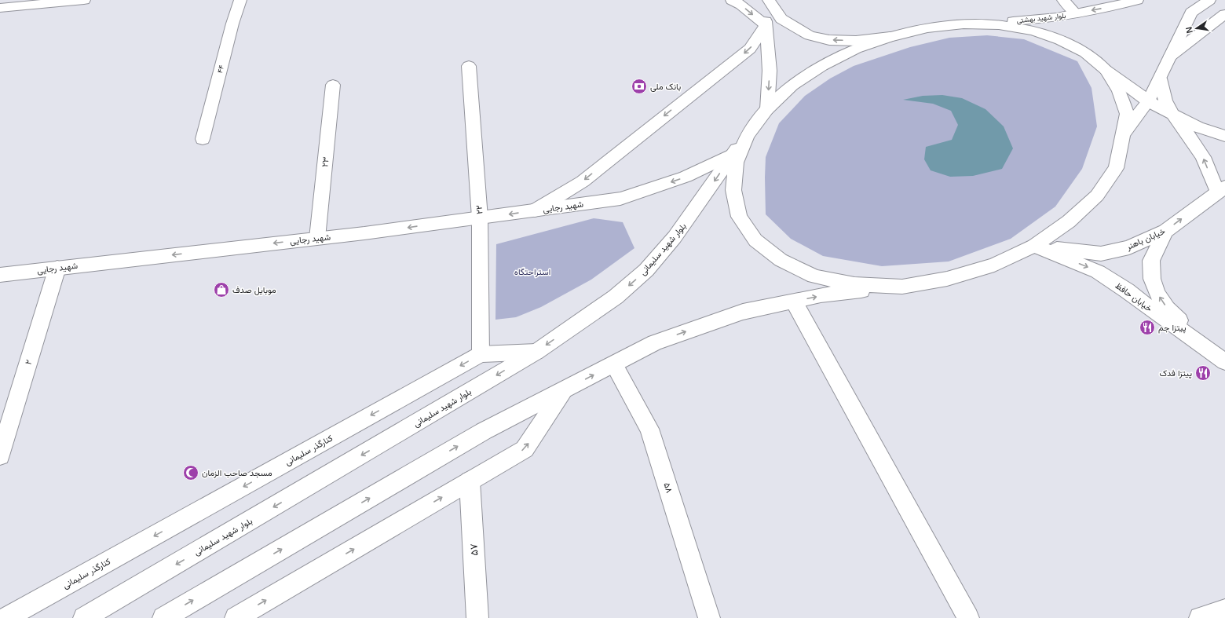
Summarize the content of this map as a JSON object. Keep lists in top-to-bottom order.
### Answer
{
  "streets": {
    "main road": [
      "بلوار شهید بهشتی",
      "۴۴",
      "۲۳",
      "شهید رجایی",
      "۲۲",
      "خیابان باهنر",
      "بلوار شهید سلیمانی",
      "خیابان حافظ",
      "۲",
      "کنارگذر سلیمانی",
      "۵۸",
      "۵۷"
    ]
  },
  "crossings": [
    ["۲۳", "شهید رجایی"],
    ["شهید رجایی", "۲۲"],
    ["شهید رجایی", "بلوار شهید سلیمانی"],
    ["شهید رجایی", "۲"],
    ["۲۲", "کنارگذر سلیمانی"],
    ["خیابان باهنر", "خیابان حافظ"],
    ["بلوار شهید سلیمانی", "کنارگذر سلیمانی"]
  ],
  "one_way": ["شهید رجایی"],
  "parks": ["استراحتگاه"],
  "places": {
    "bank": ["بانک ملی"],
    "shop": ["موبایل صدف"],
    "restaurant": ["پیتزا جم", "پیتزا فدک"],
    "mosque": ["مسجد صاحب الزمان"]
  },
  "north": "left"
}
